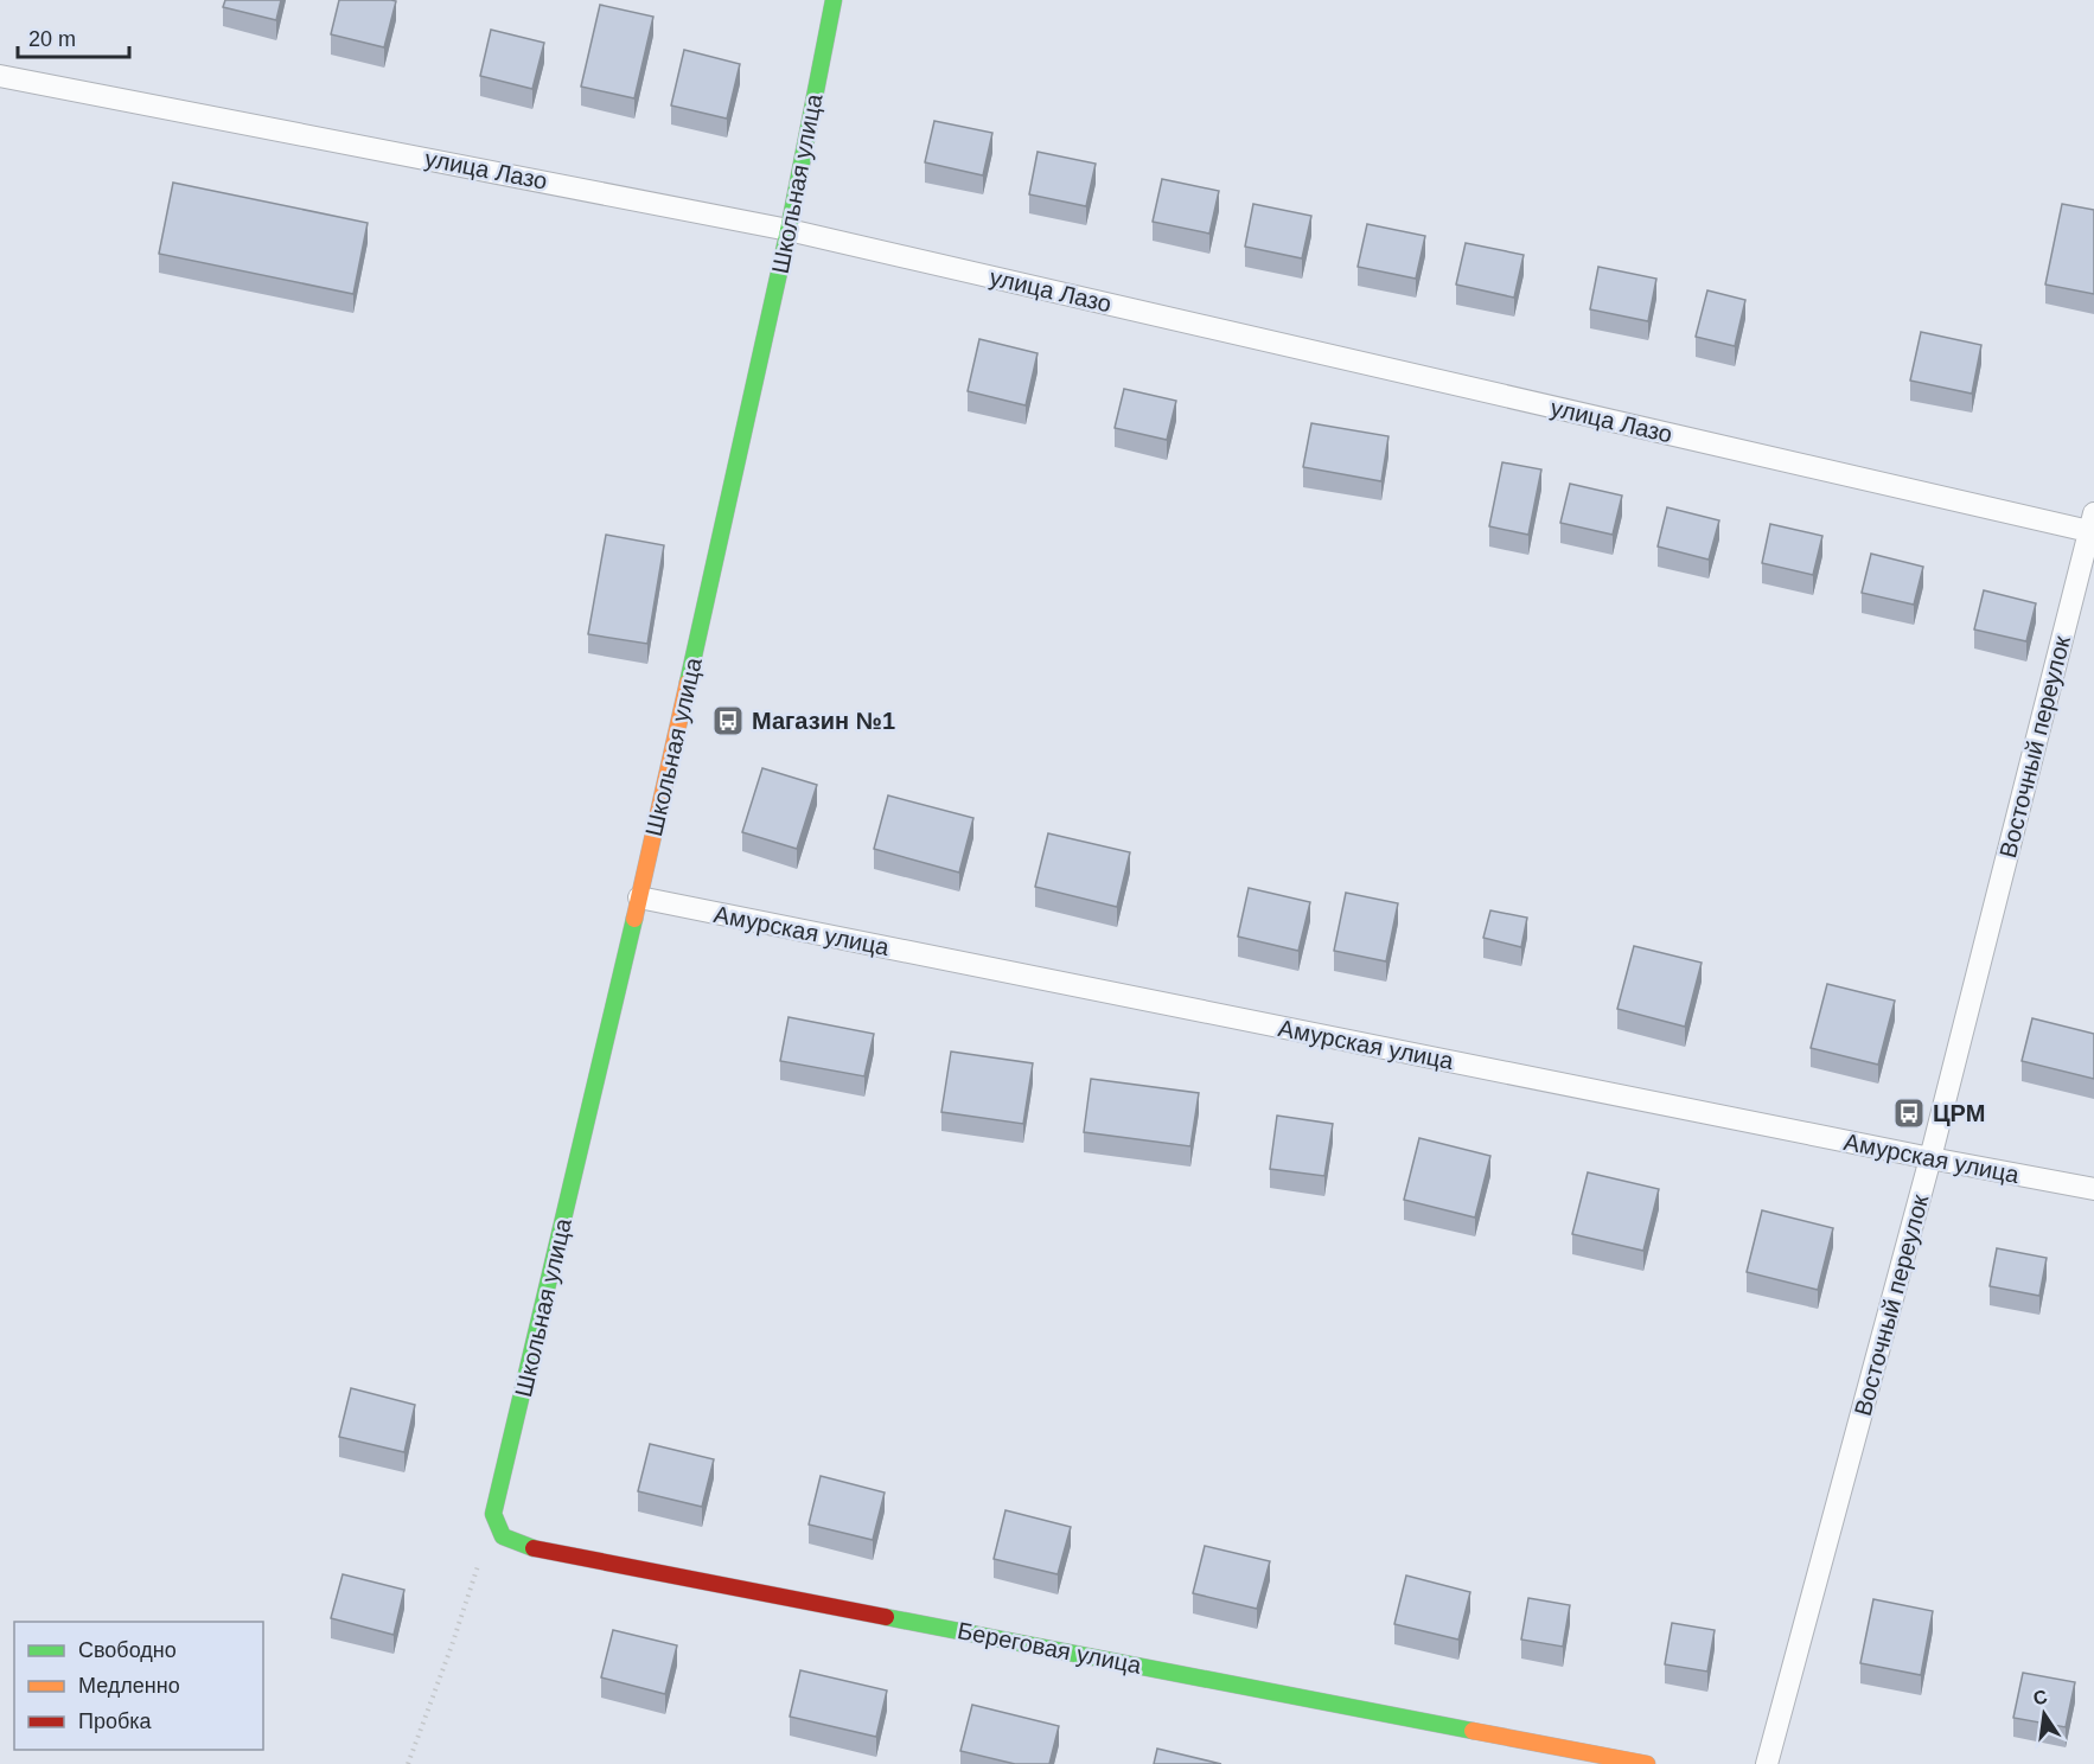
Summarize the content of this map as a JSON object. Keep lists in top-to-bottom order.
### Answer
{
  "streets": {
    "street": ["Школьная улица", "Береговая улица"],
    "lane": ["улица Лазо", "Восточный переулок", "Амурская улица"]
  },
  "crossings": [
    ["улица Лазо", "Школьная улица"],
    ["улица Лазо", "Восточный переулок"],
    ["Школьная улица", "Амурская улица"],
    ["Школьная улица", "Береговая улица"],
    ["Восточный переулок", "Амурская улица"]
  ],
  "places": {
    "bus stop": ["Магазин №1", "ЦРМ"]
  },
  "legend": ["Свободно", "Медленно", "Пробка"],
  "scale_bar": "20 m",
  "north": "top"
}
